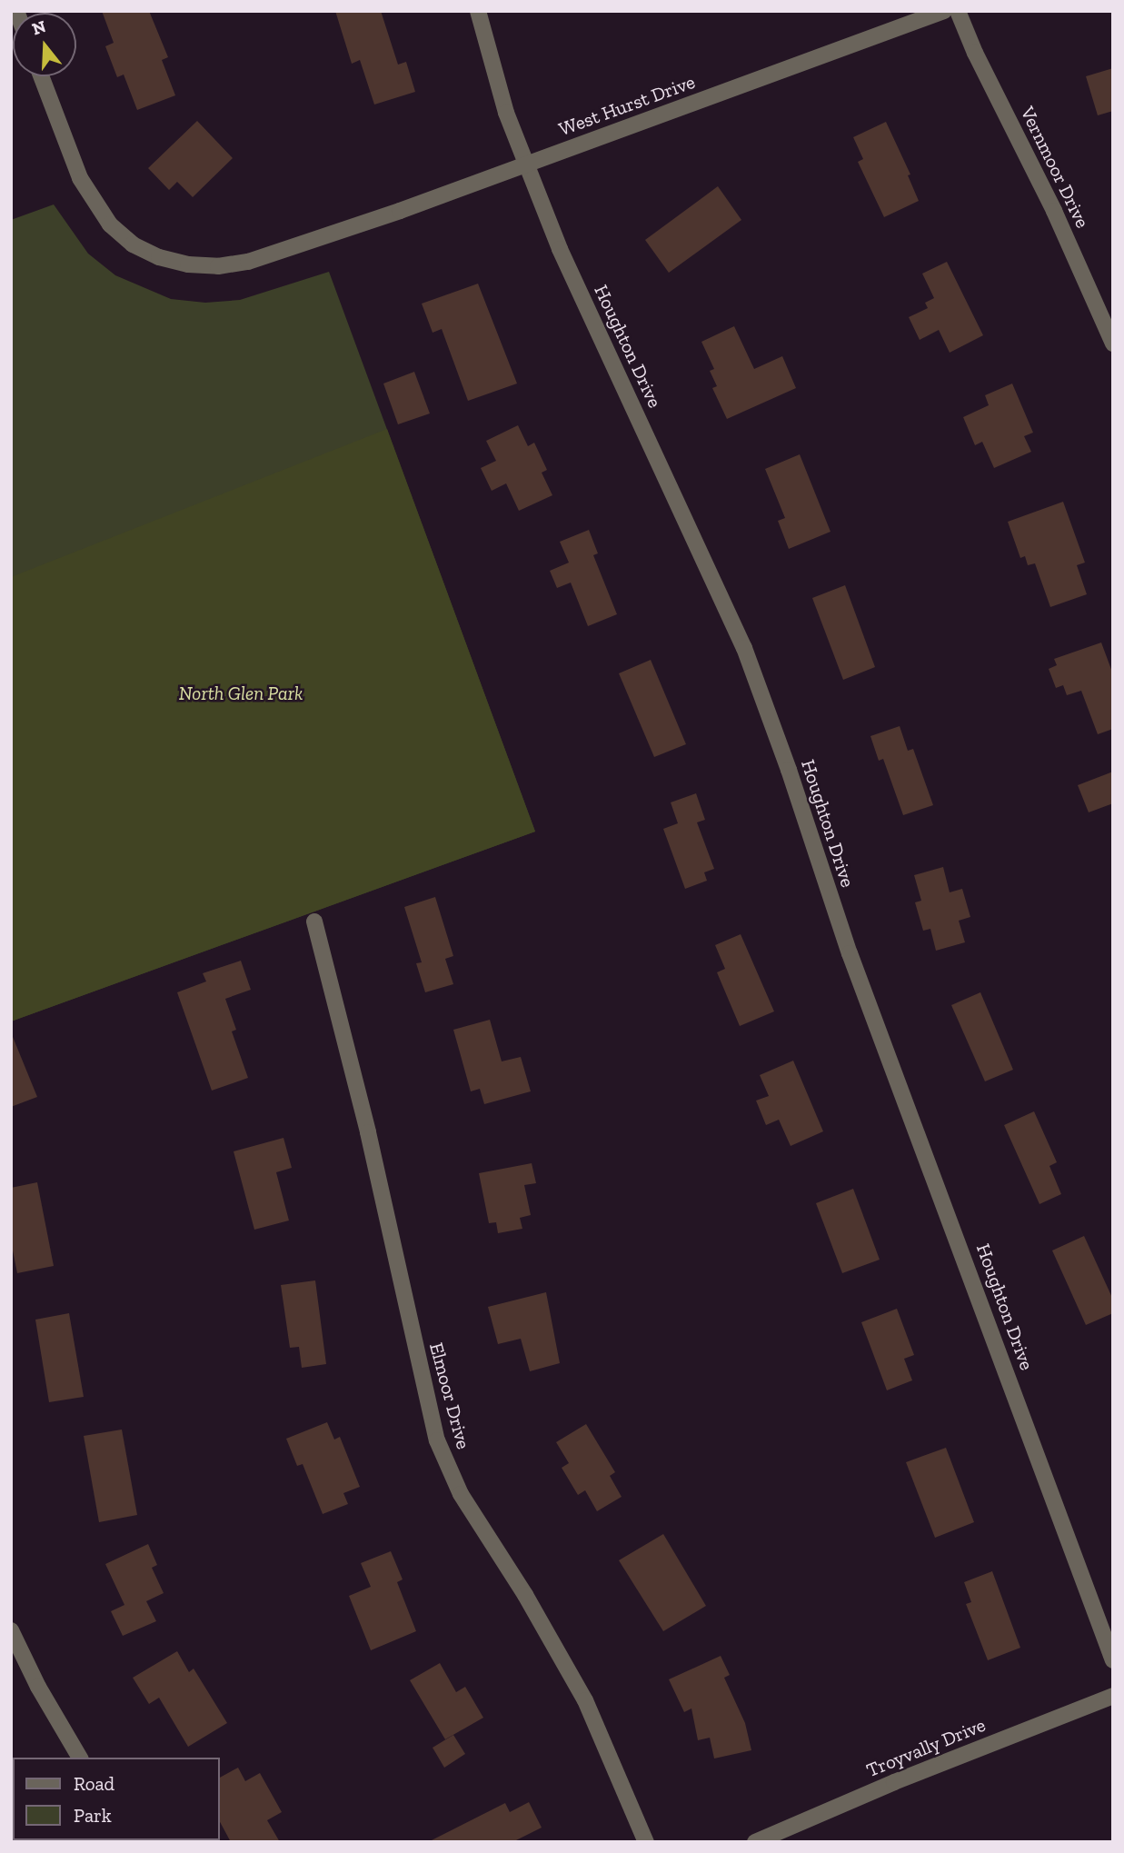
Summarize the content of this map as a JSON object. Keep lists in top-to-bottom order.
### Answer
{
  "streets": {
    "street": [
      "West Hurst Drive",
      "Vernmoor Drive",
      "Houghton Drive",
      "Elmoor Drive",
      "Troyvally Drive"
    ]
  },
  "crossings": [
    ["West Hurst Drive", "Houghton Drive"]
  ],
  "parks": ["North Glen Park"],
  "legend": ["Road", "Park"],
  "north": "top"
}
